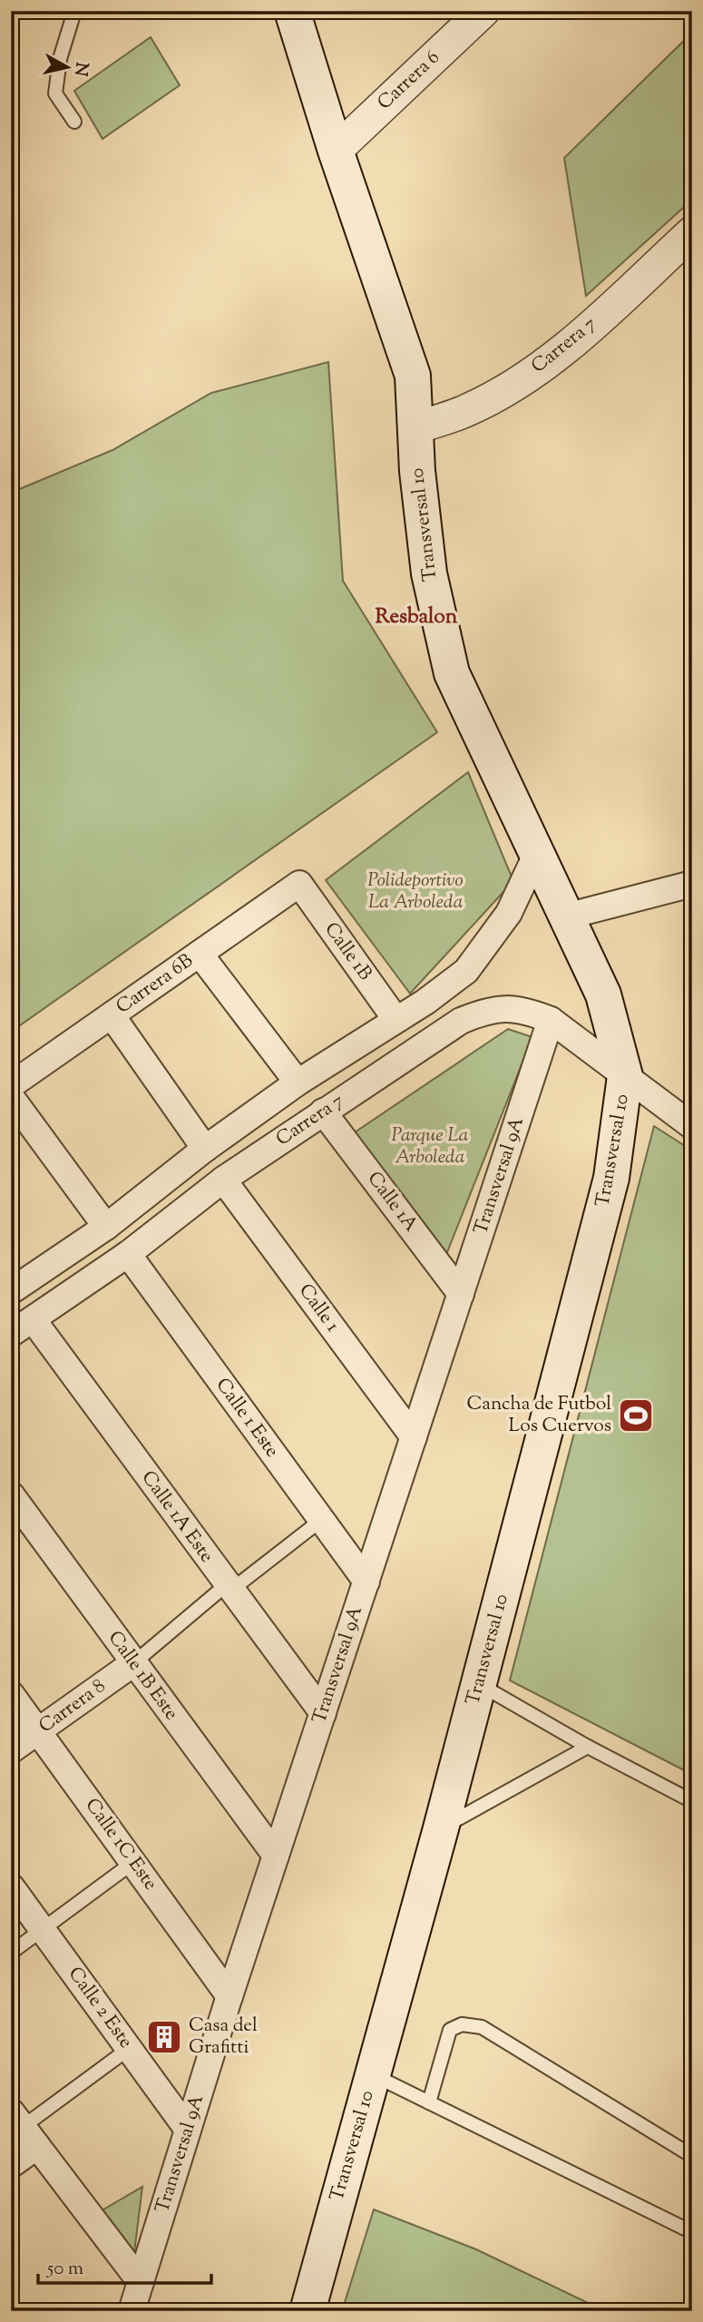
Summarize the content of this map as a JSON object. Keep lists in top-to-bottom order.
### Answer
{
  "streets": {
    "main road": ["Transversal 10"],
    "street": [
      "Carrera 6",
      "Carrera 7",
      "Calle 1B",
      "Carrera 6B",
      "Transversal 9A",
      "Calle 1A",
      "Calle 1",
      "Calle 1 Este",
      "Calle 1A Este",
      "Calle 1B Este",
      "Carrera 8",
      "Calle 1C Este",
      "Calle 2 Este"
    ]
  },
  "crossings": [
    ["Carrera 6", "Transversal 10"],
    ["Carrera 7", "Transversal 10"],
    ["Carrera 7", "Calle 1B"],
    ["Carrera 7", "Transversal 9A"],
    ["Carrera 7", "Calle 1A"],
    ["Carrera 7", "Calle 1"],
    ["Carrera 7", "Calle 1 Este"],
    ["Carrera 7", "Calle 1A Este"],
    ["Calle 1B", "Carrera 6B"],
    ["Transversal 9A", "Calle 1A"],
    ["Transversal 9A", "Calle 1"],
    ["Transversal 9A", "Calle 1 Este"],
    ["Transversal 9A", "Calle 1A Este"],
    ["Transversal 9A", "Calle 1B Este"],
    ["Transversal 9A", "Calle 1C Este"],
    ["Transversal 9A", "Calle 2 Este"],
    ["Calle 1B Este", "Carrera 8"],
    ["Carrera 8", "Calle 1C Este"]
  ],
  "districts": ["Resbalon"],
  "parks": ["Polideportivo La Arboleda", "Parque La Arboleda"],
  "places": {
    "sports": ["Cancha de Futbol Los Cuervos"],
    "building": ["Casa del Grafitti"]
  },
  "scale_bar": "50 m",
  "north": "right"
}
